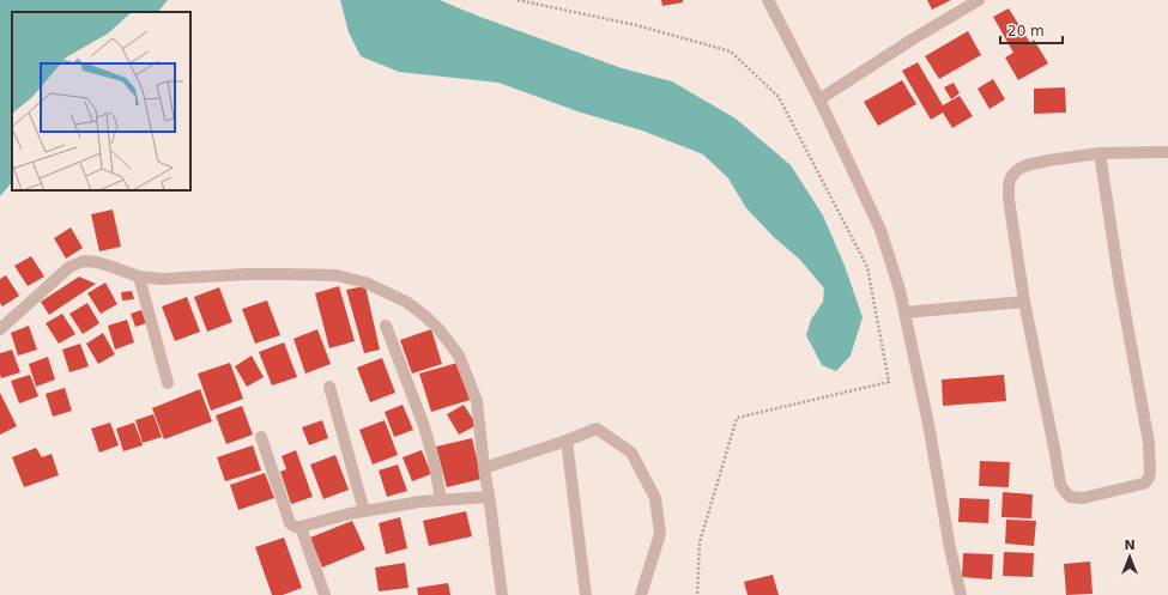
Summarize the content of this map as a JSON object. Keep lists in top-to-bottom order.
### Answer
{
  "scale_bar": "20 m",
  "north": "top"
}
